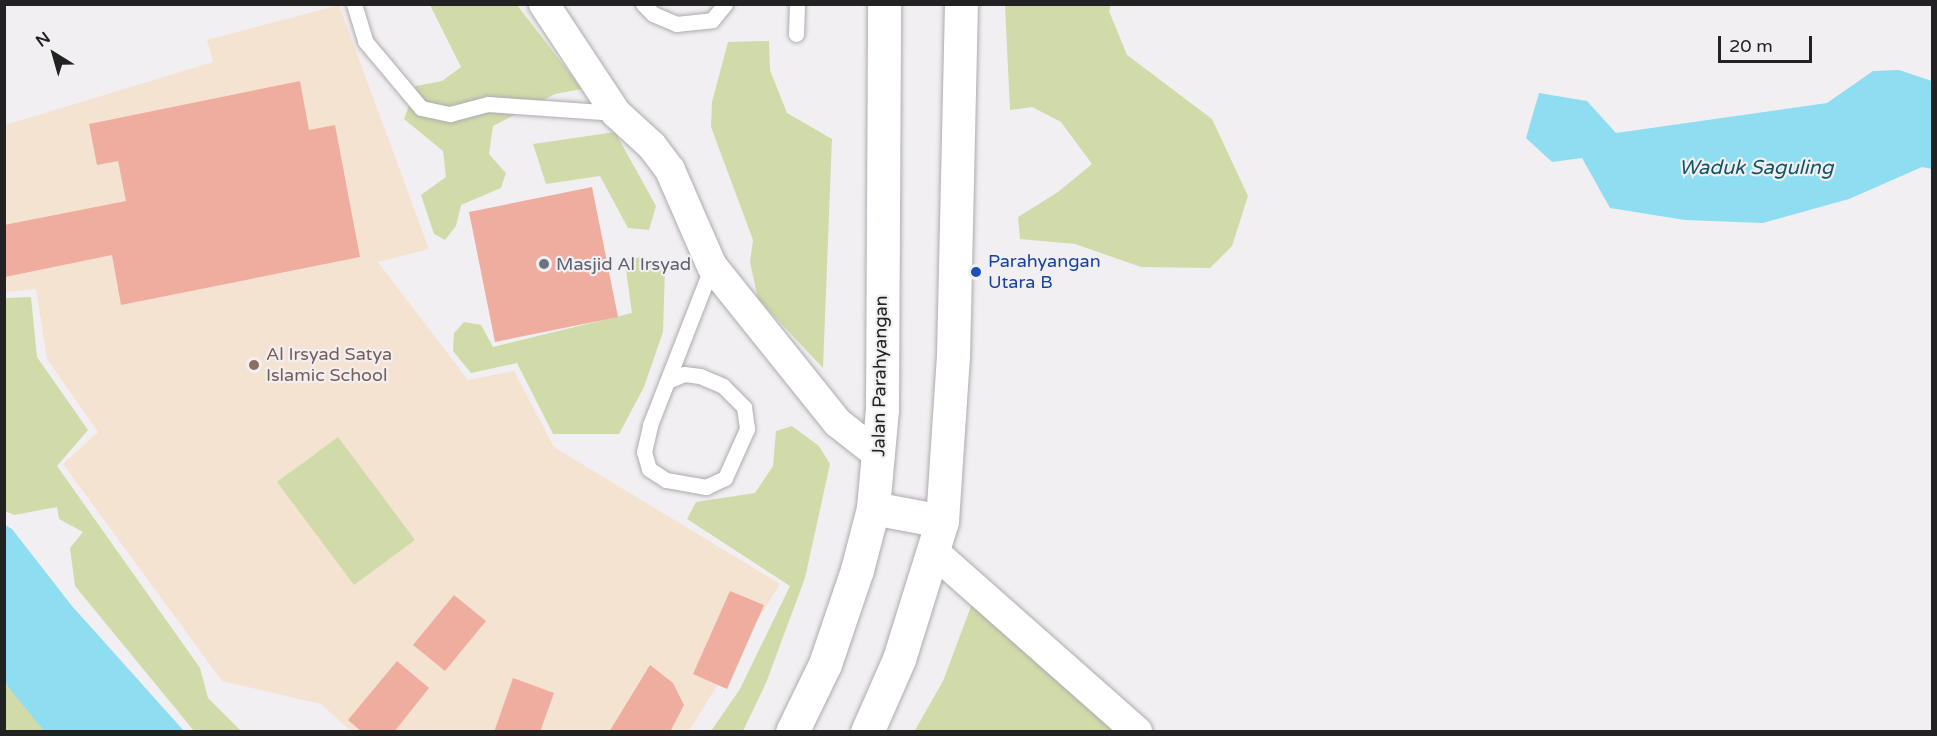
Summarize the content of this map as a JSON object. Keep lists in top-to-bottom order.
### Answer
{
  "streets": {
    "main road": ["Jalan Parahyangan"]
  },
  "water": ["Waduk Saguling"],
  "places": ["Masjid Al Irsyad", "Parahyangan Utara B", "Al Irsyad Satya Islamic School"],
  "scale_bar": "20 m",
  "north": "top left"
}
